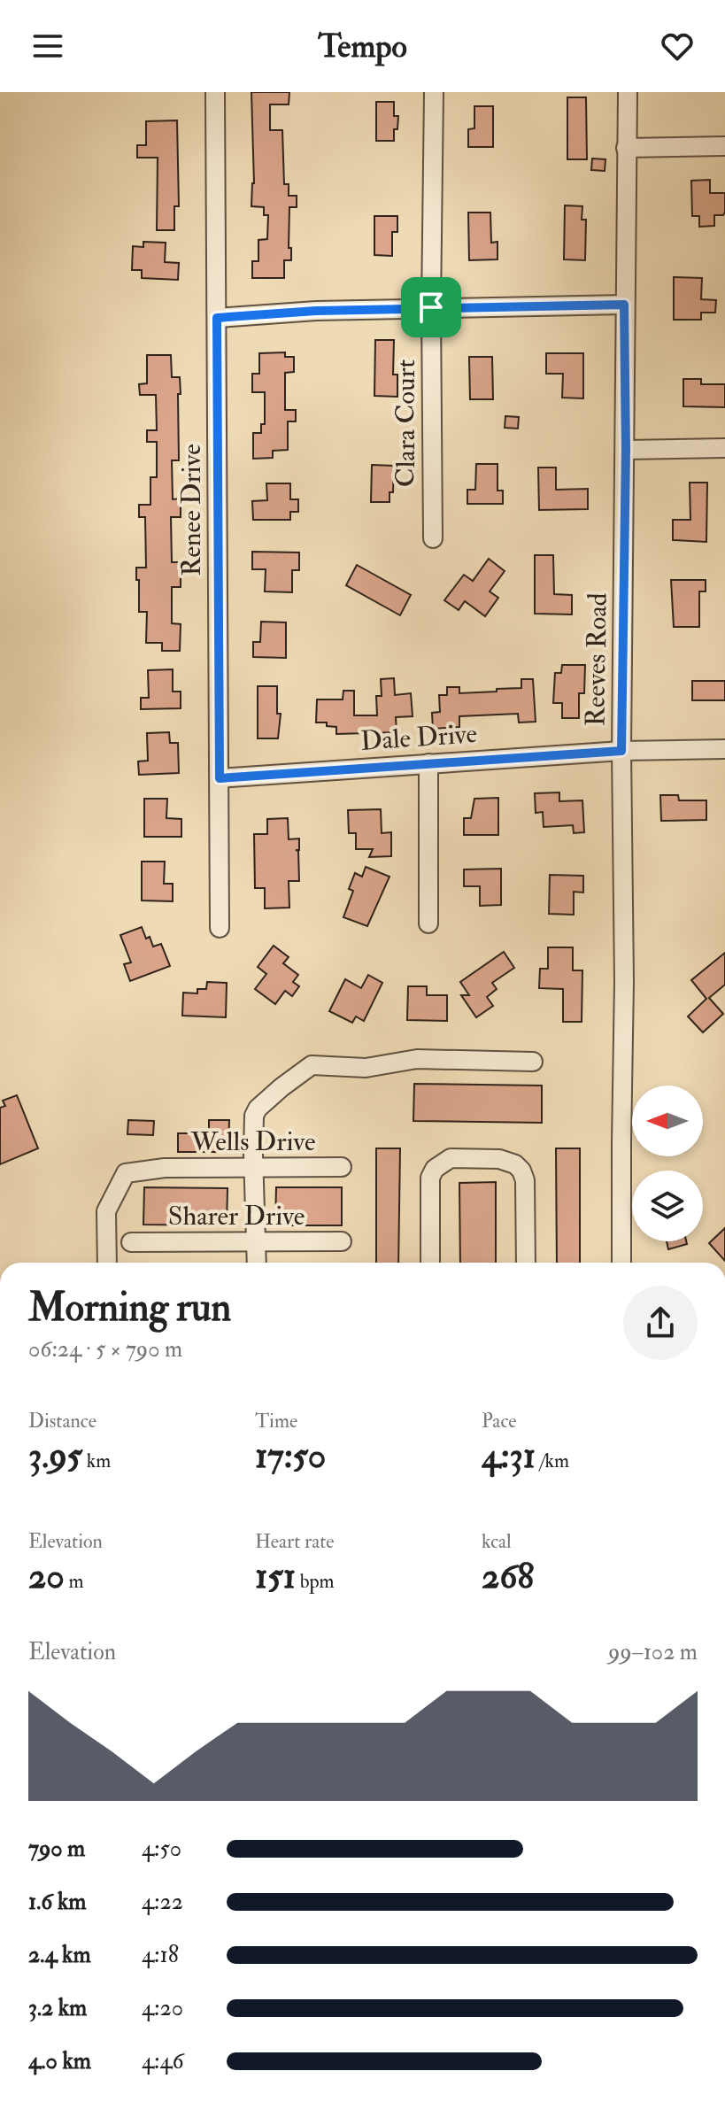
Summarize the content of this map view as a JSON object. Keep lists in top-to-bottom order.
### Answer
{
  "streets": {
    "street": [
      "Clara Court",
      "Renee Drive",
      "Reeves Road",
      "Dale Drive",
      "Wells Drive",
      "Sharer Drive"
    ]
  },
  "crossings": [
    ["Renee Drive", "Dale Drive"],
    ["Reeves Road", "Dale Drive"]
  ],
  "north": "left",
  "page": {
    "header": "Tempo",
    "heading": ["Morning run", "06:24 · 5 × 790 m"],
    "stats": [
      ["Distance", "3.95 km"],
      ["Time", "17:50"],
      ["Pace", "4:31 /km"],
      ["Elevation", "20 m"],
      ["Heart rate", "151 bpm"],
      ["kcal", "268"]
    ],
    "chart": ["Elevation", "99–102 m"],
    "list": [
      {
        "name": "790 m",
        "note": "4:50"
      },
      {
        "name": "1.6 km",
        "note": "4:22"
      },
      {
        "name": "2.4 km",
        "note": "4:18"
      },
      {
        "name": "3.2 km",
        "note": "4:20"
      },
      {
        "name": "4.0 km",
        "note": "4:46"
      }
    ]
  }
}
